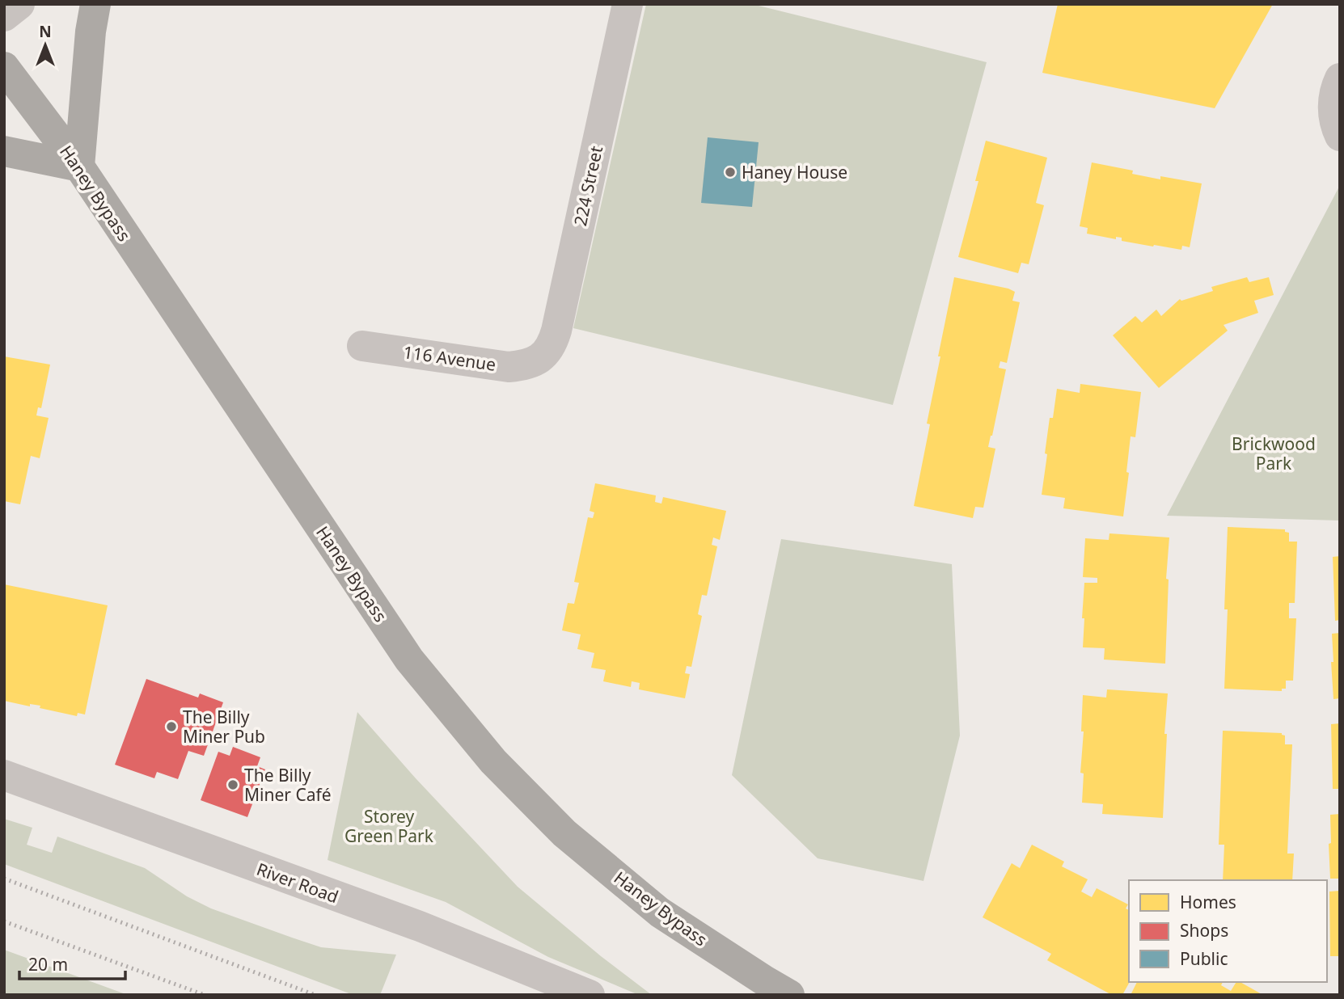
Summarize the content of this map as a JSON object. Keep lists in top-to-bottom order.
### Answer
{
  "streets": {
    "highway": ["Haney Bypass"],
    "street": ["224 Street", "116 Avenue", "River Road"]
  },
  "crossings": [
    ["224 Street", "116 Avenue"]
  ],
  "parks": ["Brickwood Park", "Storey Green Park"],
  "places": ["Haney House", "The Billy Miner Pub", "The Billy Miner Café"],
  "legend": ["Homes", "Shops", "Public"],
  "scale_bar": "20 m",
  "north": "top"
}
